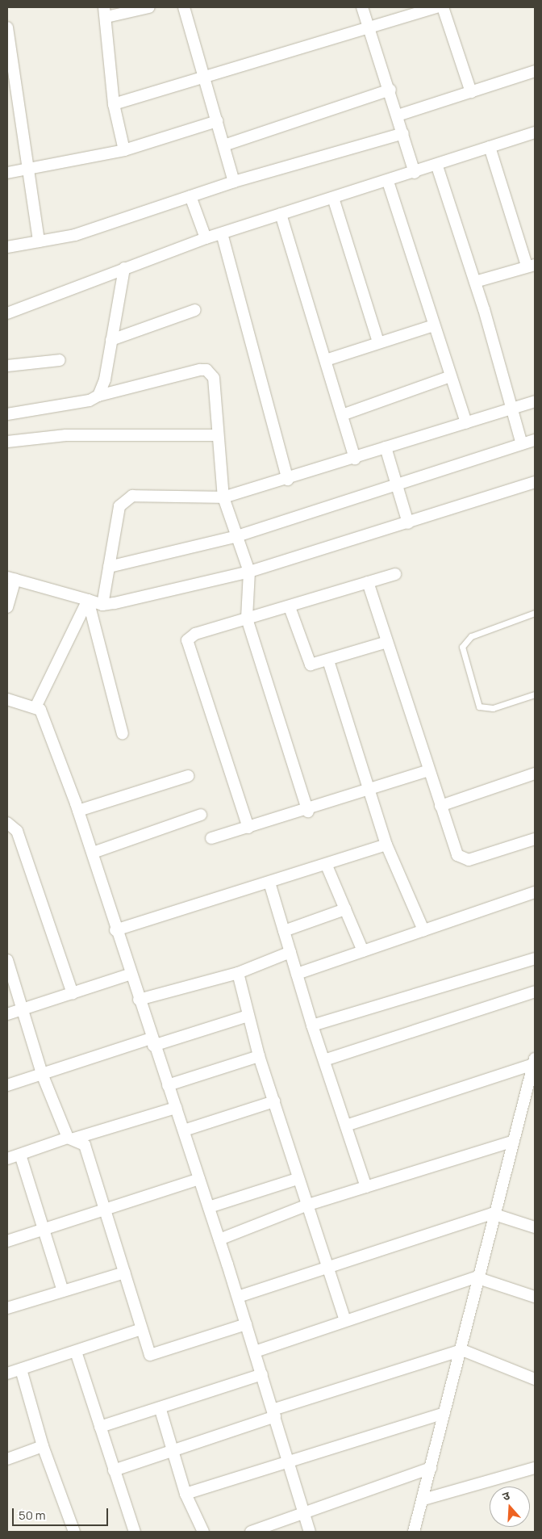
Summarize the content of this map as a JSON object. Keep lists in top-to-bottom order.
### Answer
{
  "scale_bar": "50 m",
  "north": "top"
}
